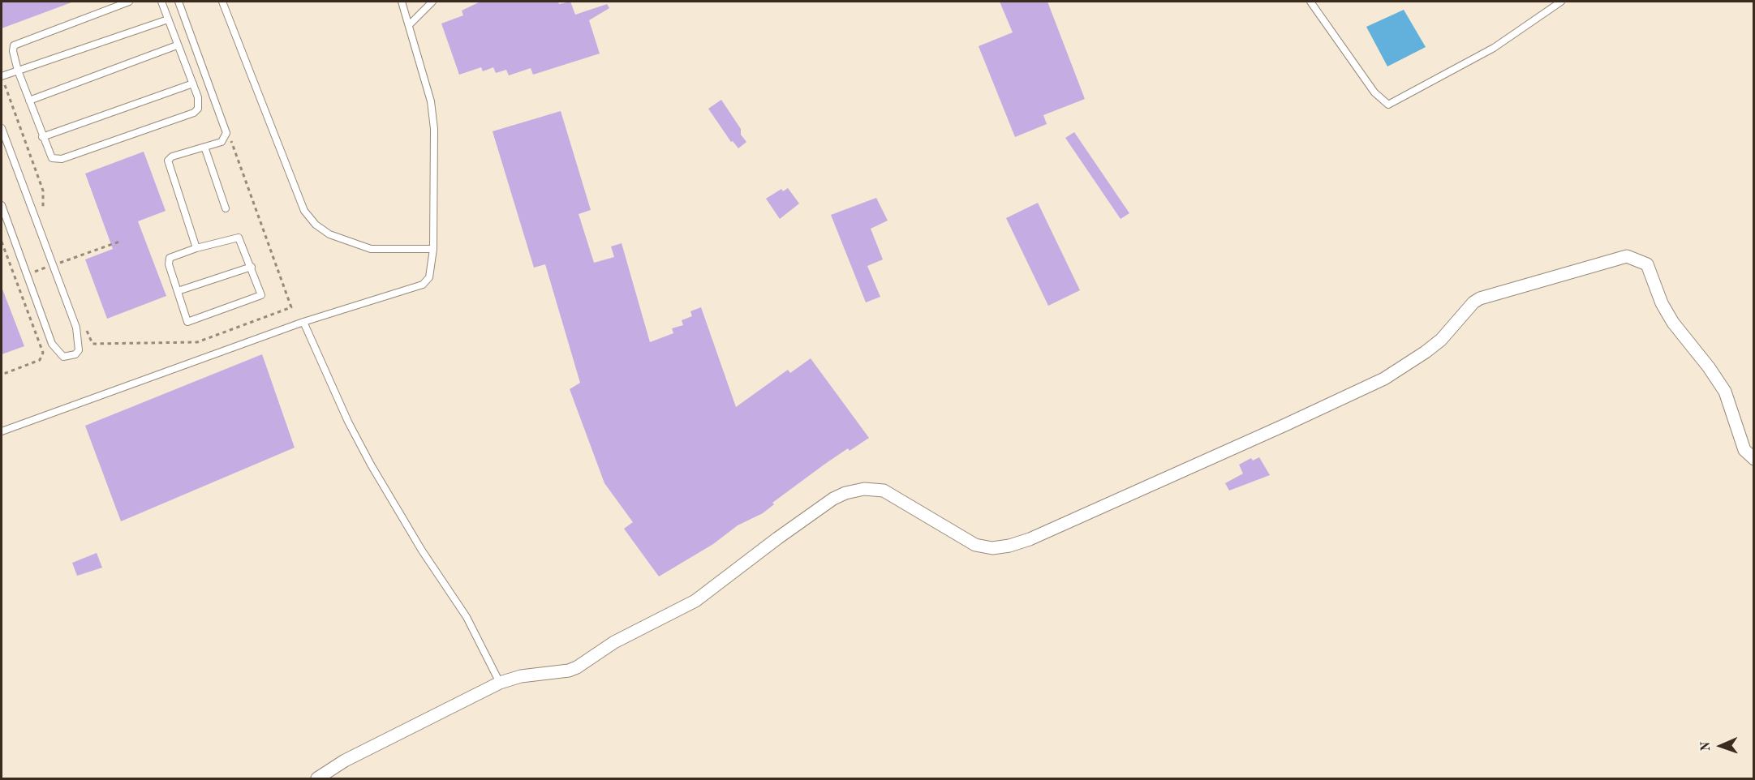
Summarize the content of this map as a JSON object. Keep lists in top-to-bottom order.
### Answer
{
  "north": "left"
}
